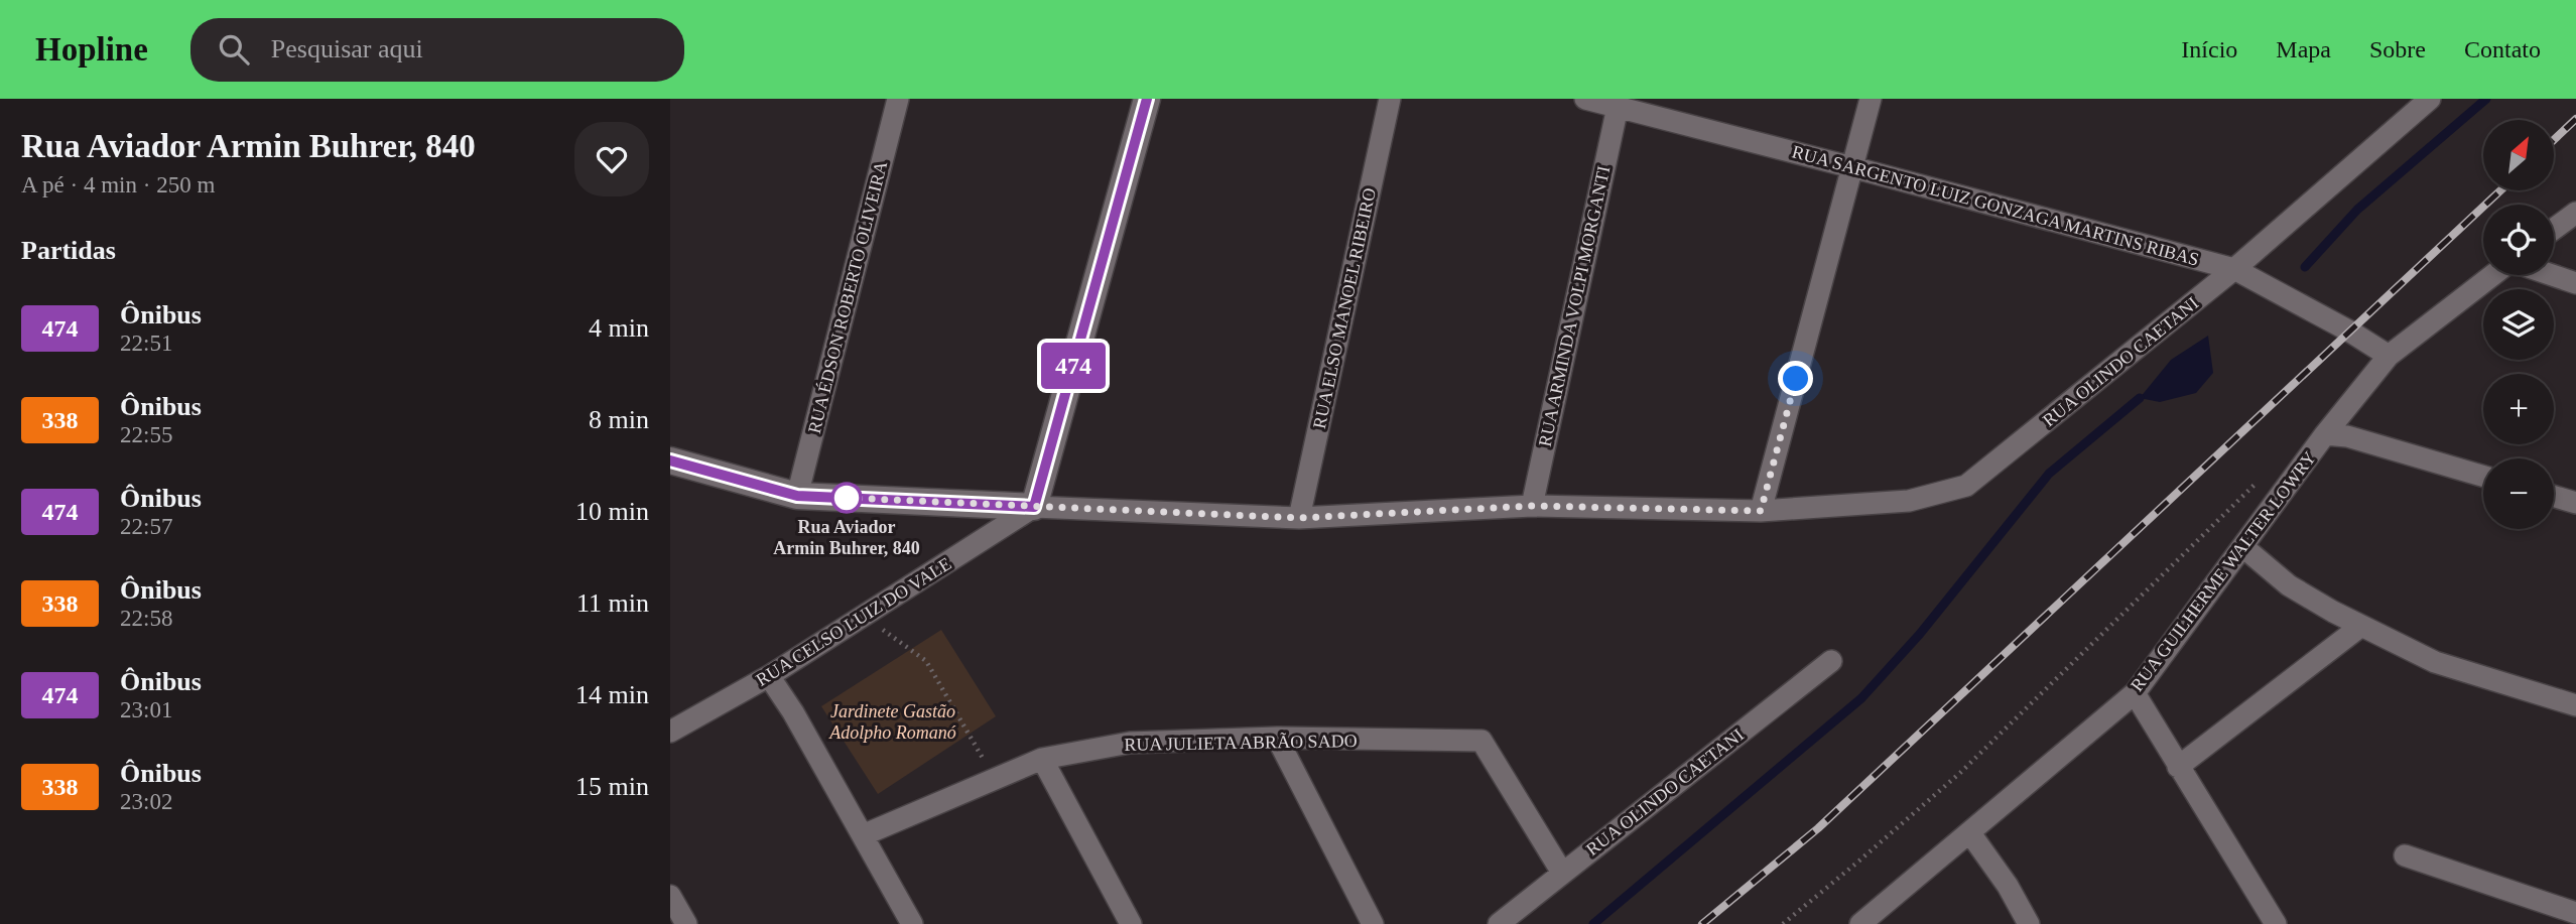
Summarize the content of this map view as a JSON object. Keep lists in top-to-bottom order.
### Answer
{
  "streets": {
    "street": [
      "RUA SARGENTO LUIZ GONZAGA MARTINS RIBAS",
      "RUA ÉDSON ROBERTO OLIVEIRA",
      "RUA ARMINDA VOLPI MORGANTI",
      "RUA ELSO MANOEL RIBEIRO",
      "RUA OLINDO CAETANI",
      "RUA GUILHERME WALTER LOWRY",
      "RUA CELSO LUIZ DO VALE",
      "RUA JULIETA ABRÃO SADO"
    ]
  },
  "crossings": [
    ["RUA SARGENTO LUIZ GONZAGA MARTINS RIBAS", "RUA ARMINDA VOLPI MORGANTI"],
    ["RUA SARGENTO LUIZ GONZAGA MARTINS RIBAS", "RUA OLINDO CAETANI"],
    ["RUA SARGENTO LUIZ GONZAGA MARTINS RIBAS", "RUA GUILHERME WALTER LOWRY"],
    ["RUA ARMINDA VOLPI MORGANTI", "RUA OLINDO CAETANI"],
    ["RUA ELSO MANOEL RIBEIRO", "RUA OLINDO CAETANI"],
    ["RUA OLINDO CAETANI", "RUA CELSO LUIZ DO VALE"],
    ["RUA OLINDO CAETANI", "RUA JULIETA ABRÃO SADO"]
  ],
  "parks": ["Jardinete Gastão Adolpho Romanó"],
  "places": ["Rua Aviador Armin Buhrer, 840"],
  "lines": ["bus line 474"],
  "north": "top right",
  "page": {
    "header": "Hopline",
    "search": "Pesquisar aqui",
    "nav": [
      "Início",
      "Mapa",
      "Sobre",
      "Contato"
    ],
    "heading": [
      ["Rua Aviador Armin Buhrer, 840", "A pé · 4 min · 250 m"],
      "Partidas"
    ],
    "on_map": "474",
    "map_buttons": ["+", "−"],
    "list": [
      {
        "mark": "474",
        "name": "Ônibus",
        "note": "22:51",
        "value": "4 min"
      },
      {
        "mark": "338",
        "name": "Ônibus",
        "note": "22:55",
        "value": "8 min"
      },
      {
        "mark": "474",
        "name": "Ônibus",
        "note": "22:57",
        "value": "10 min"
      },
      {
        "mark": "338",
        "name": "Ônibus",
        "note": "22:58",
        "value": "11 min"
      },
      {
        "mark": "474",
        "name": "Ônibus",
        "note": "23:01",
        "value": "14 min"
      },
      {
        "mark": "338",
        "name": "Ônibus",
        "note": "23:02",
        "value": "15 min"
      }
    ]
  }
}
